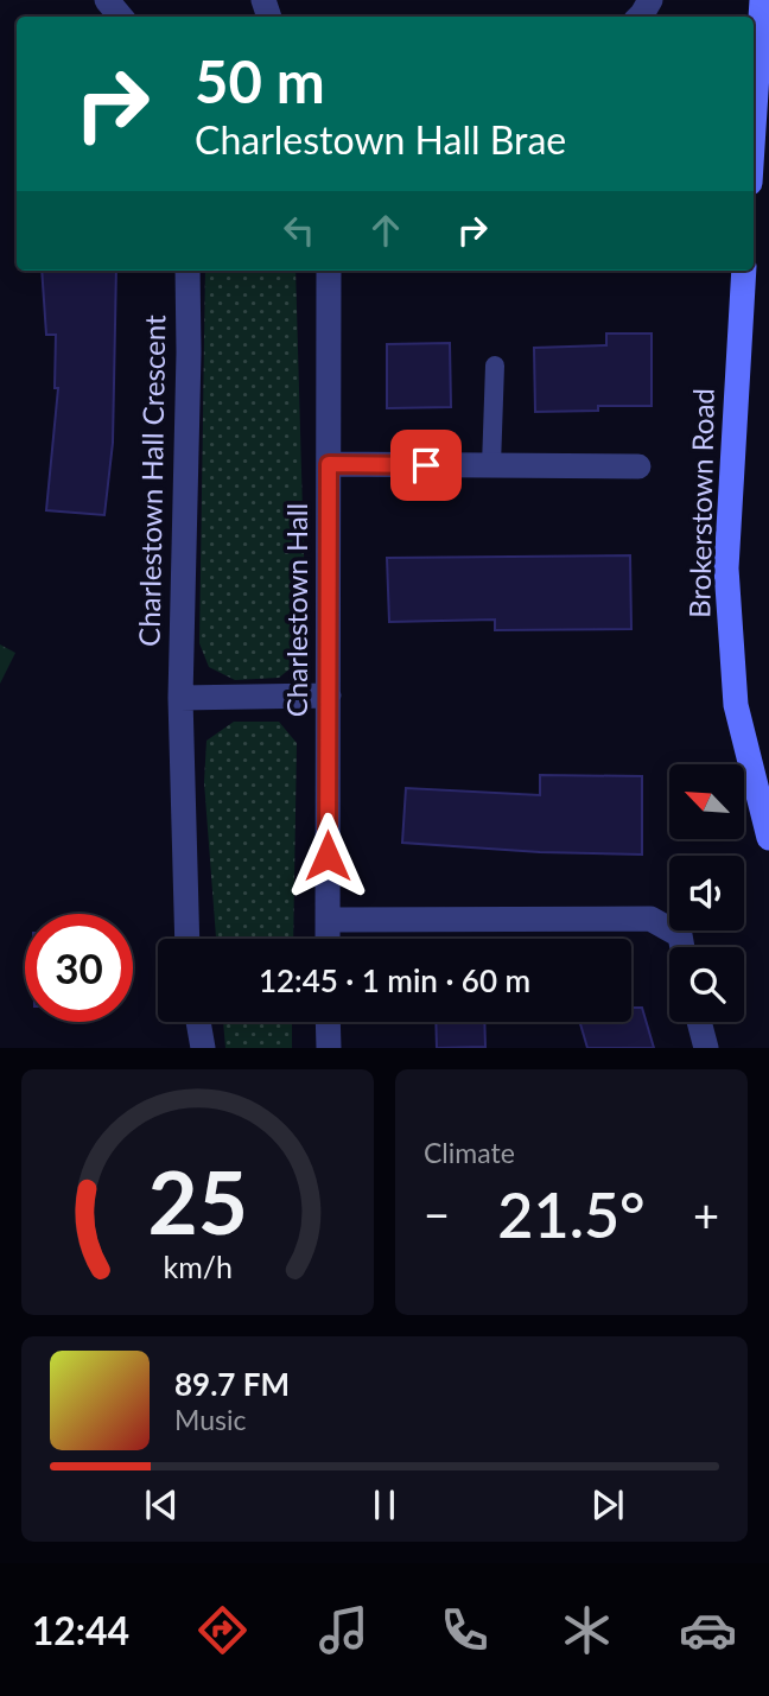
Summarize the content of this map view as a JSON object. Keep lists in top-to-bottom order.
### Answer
{
  "streets": {
    "street": ["Charlestown Hall Crescent", "Brokerstown Road", "Charlestown Hall"]
  },
  "north": "top left",
  "page": {
    "turn": ["50 m", "Charlestown Hall Brae"],
    "limit": "30",
    "trip": "12:45 · 1 min · 60 m",
    "tile": "Climate",
    "heat": ["−", "21.5°", "+"],
    "song": ["89.7 FM", "Music"],
    "tabs": "12:44",
    "gauge": ["25", "km/h"]
  }
}
